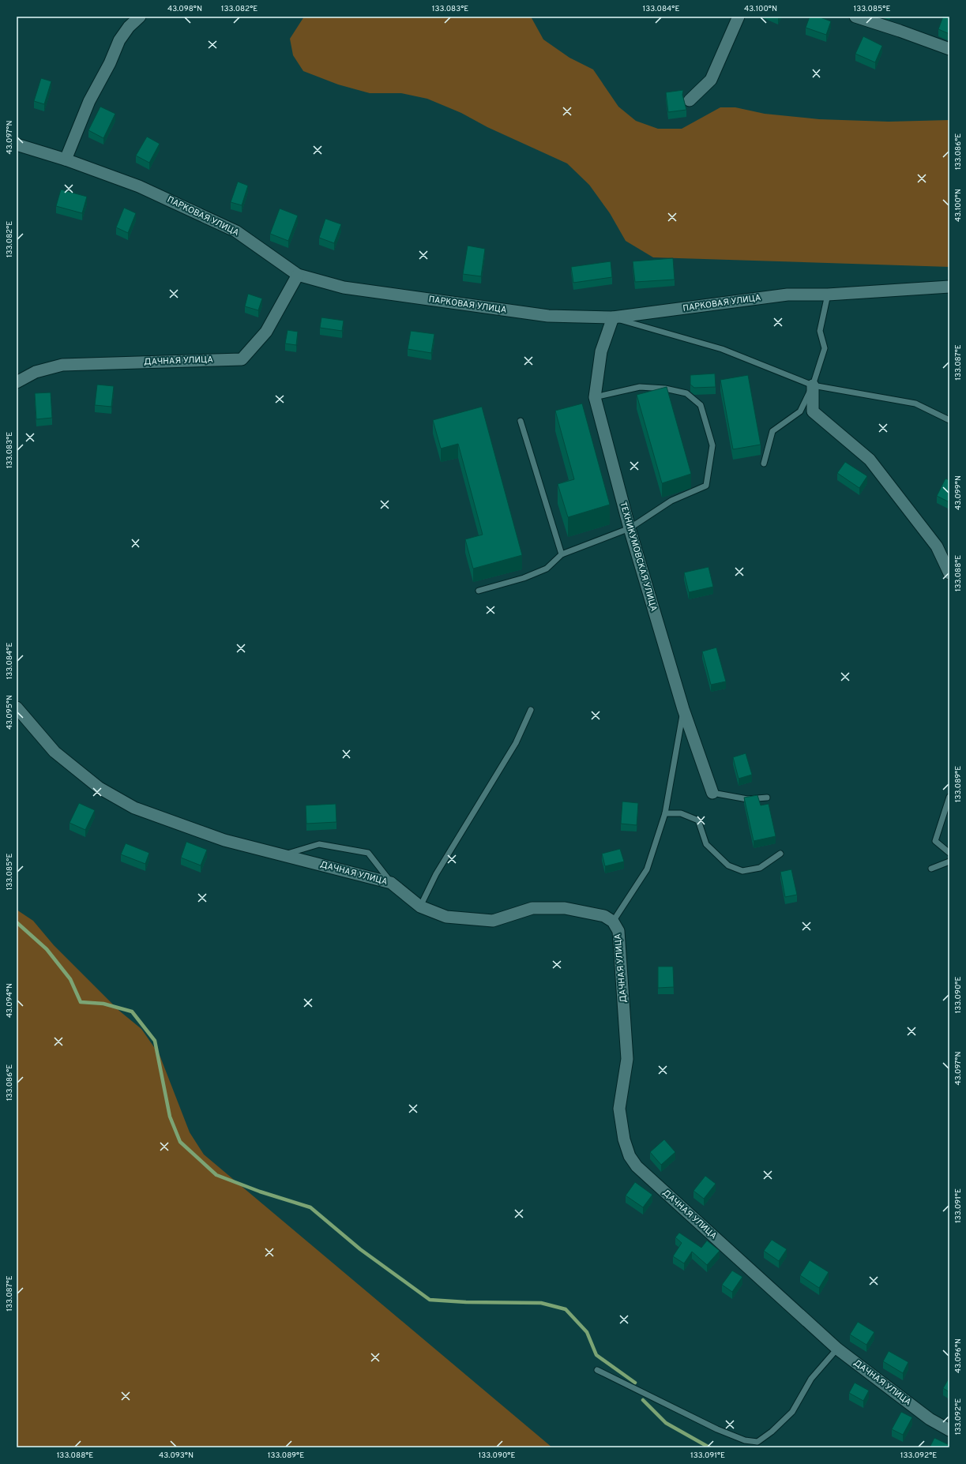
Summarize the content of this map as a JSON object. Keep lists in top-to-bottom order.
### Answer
{
  "streets": {
    "street": ["ПАРКОВАЯ УЛИЦА", "ДАЧНАЯ УЛИЦА", "ТЕХНИКУМОВСКАЯ УЛИЦА"]
  },
  "crossings": [
    ["ПАРКОВАЯ УЛИЦА", "ДАЧНАЯ УЛИЦА"],
    ["ПАРКОВАЯ УЛИЦА", "ТЕХНИКУМОВСКАЯ УЛИЦА"]
  ],
  "coordinates": [
    "43.098°N",
    "133.082°E",
    "133.083°E",
    "133.084°E",
    "43.100°N",
    "133.085°E",
    "43.097°N",
    "133.086°E",
    "133.087°E",
    "43.099°N",
    "133.088°E",
    "43.095°N",
    "133.089°E",
    "133.090°E",
    "43.094°N",
    "133.091°E",
    "43.096°N",
    "133.092°E",
    "43.093°N"
  ]
}
